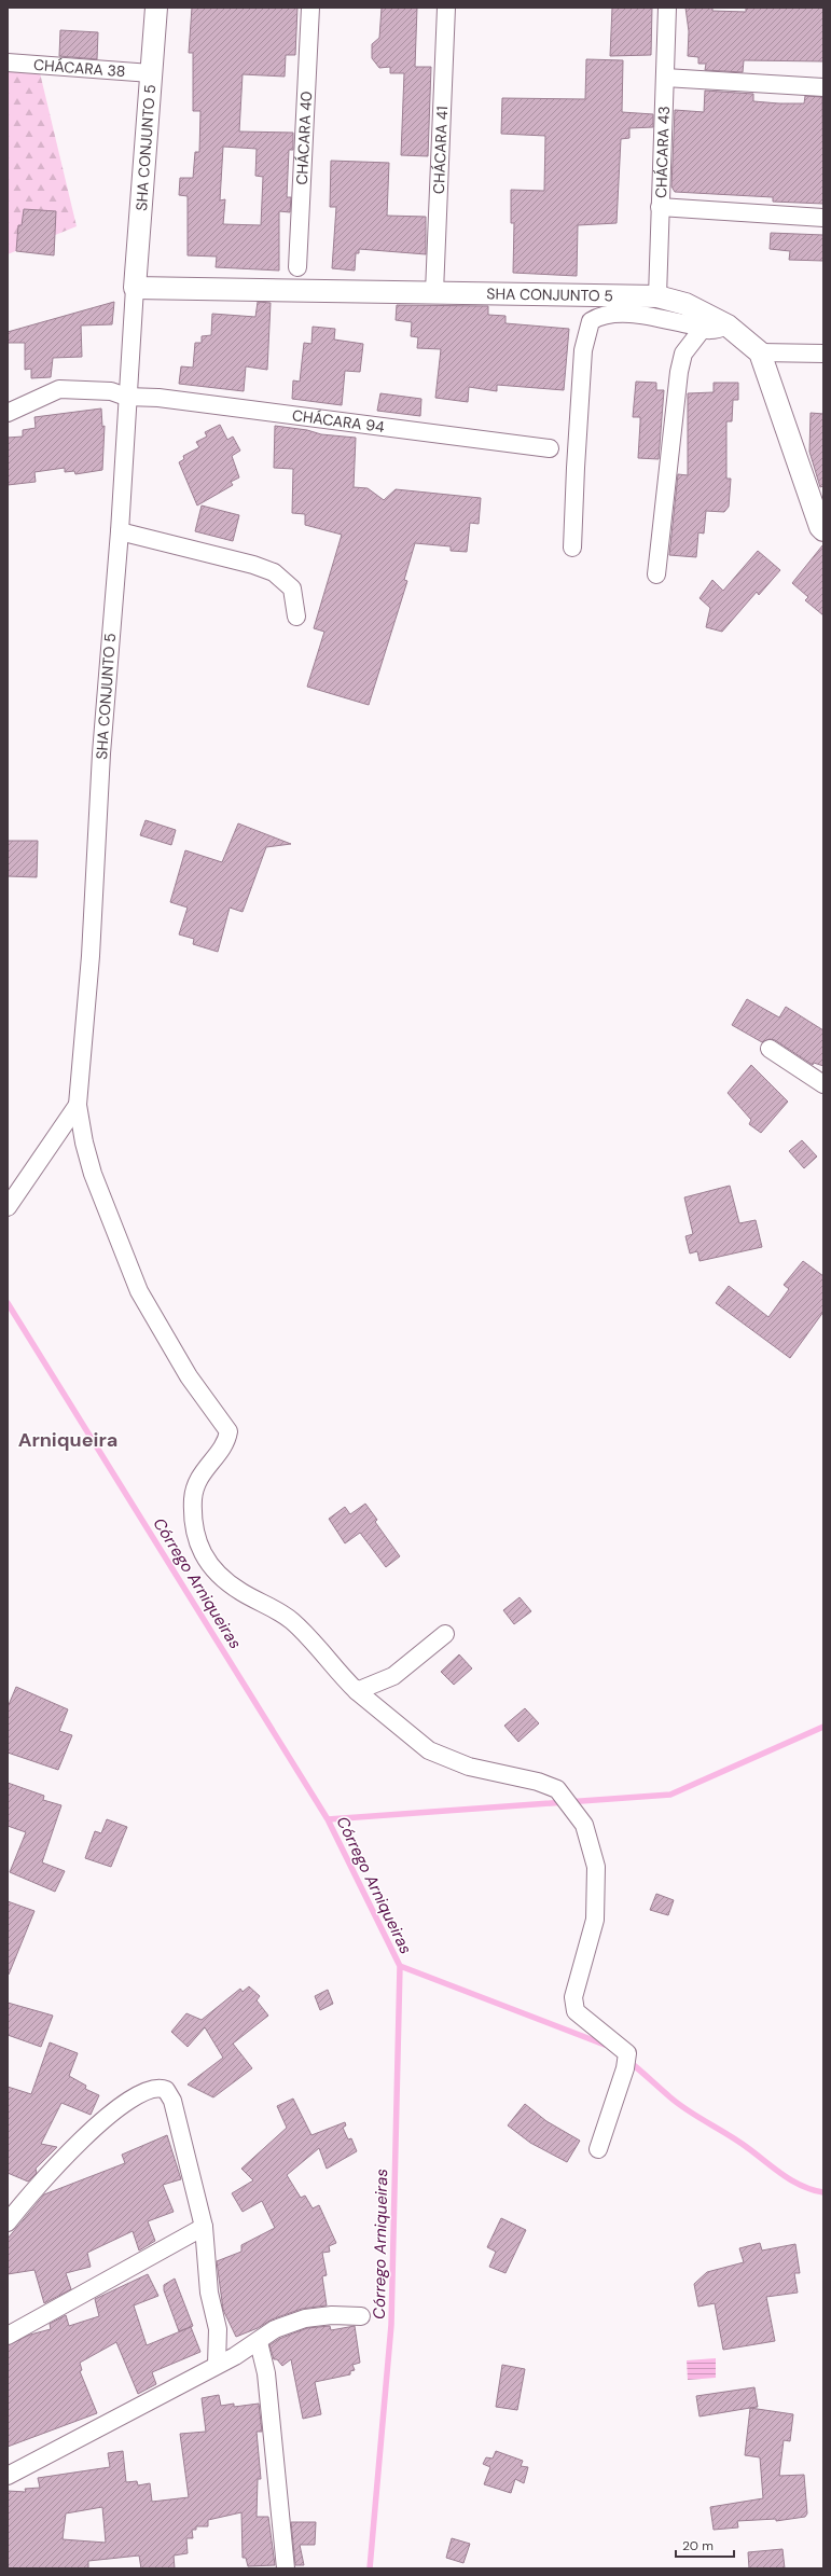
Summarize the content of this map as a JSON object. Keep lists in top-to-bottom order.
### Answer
{
  "streets": {
    "street": [
      "CHÁCARA 38",
      "CHÁCARA 40",
      "SHA CONJUNTO 5",
      "CHÁCARA 41",
      "CHÁCARA 43",
      "CHÁCARA 94"
    ]
  },
  "crossings": [
    ["CHÁCARA 38", "SHA CONJUNTO 5"],
    ["SHA CONJUNTO 5", "CHÁCARA 41"],
    ["SHA CONJUNTO 5", "CHÁCARA 43"],
    ["SHA CONJUNTO 5", "CHÁCARA 94"]
  ],
  "districts": ["Arniqueira"],
  "water": ["Córrego Arniqueiras"],
  "scale_bar": "20 m"
}
